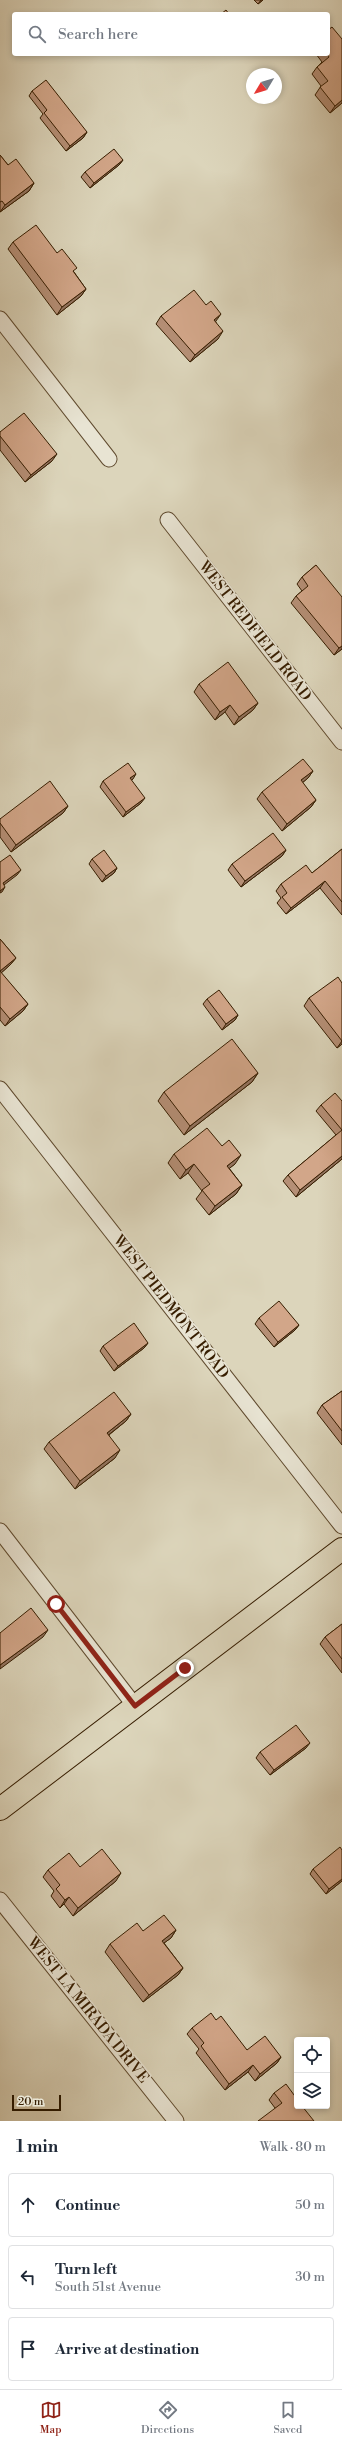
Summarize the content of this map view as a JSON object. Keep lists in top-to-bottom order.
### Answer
{
  "streets": {
    "street": ["WEST REDFIELD ROAD", "WEST PIEDMONT ROAD", "WEST LA MIRADA DRIVE"]
  },
  "scale_bar": "20 m",
  "north": "bottom left",
  "page": {
    "search": "Search here",
    "scale": "20 m",
    "heading": ["1 min", "Walk · 80 m"],
    "list": [
      ["Continue", "50 m"],
      ["Turn left", "South 51st Avenue", "30 m"],
      "Arrive at destination"
    ],
    "nav": ["Map", "Directions", "Saved"]
  }
}
